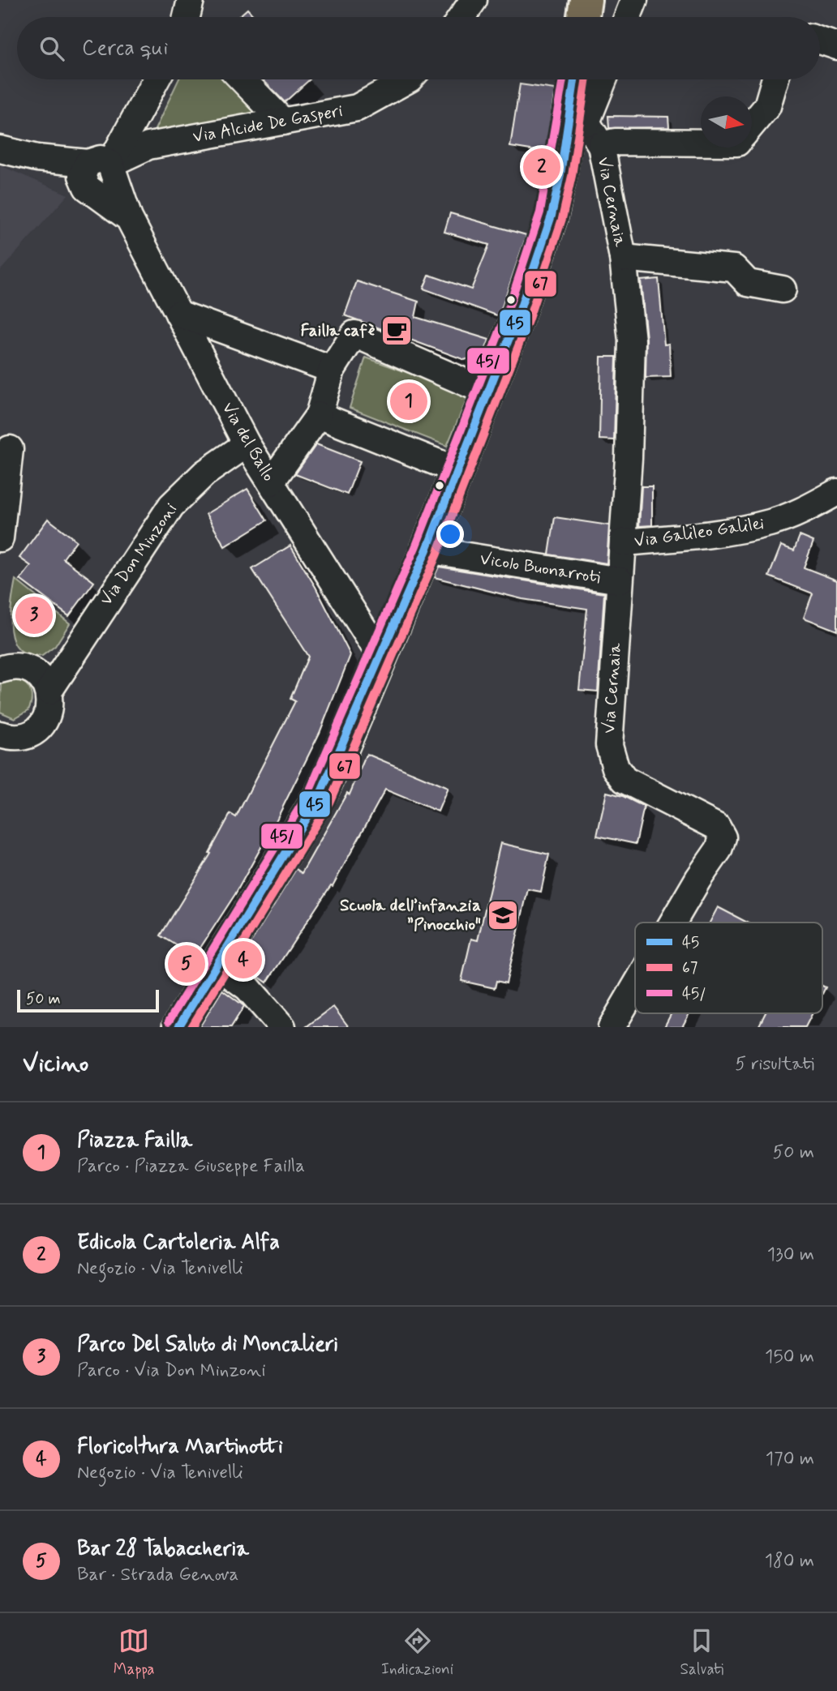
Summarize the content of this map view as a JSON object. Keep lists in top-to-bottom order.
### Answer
{
  "streets": {
    "street": [
      "Via Alcide De Gasperi",
      "Via Cernaia",
      "Via del Ballo",
      "Via Galileo Galilei",
      "Via Don Minzoni",
      "Vicolo Buonarroti"
    ]
  },
  "crossings": [
    ["Via Alcide De Gasperi", "Via del Ballo"],
    ["Via Cernaia", "Via Galileo Galilei"],
    ["Via Cernaia", "Vicolo Buonarroti"],
    ["Via del Ballo", "Via Don Minzoni"]
  ],
  "places": {
    "cafe": ["Failla cafè"],
    "school or university": ["Scuola dell’infanzia ”Pinocchio\""]
  },
  "lines": ["transit line 45", "transit line 67", "transit line 45/"],
  "legend": ["45", "67", "45/"],
  "scale_bar": "50 m",
  "north": "right",
  "page": {
    "search": "Cerca qui",
    "pins": [
      "2",
      "1",
      "3",
      "4",
      "5"
    ],
    "scale": "50 m",
    "heading": ["Vicino", "5 risultati"],
    "list": [
      {
        "mark": "1",
        "name": "Piazza Failla",
        "note": "Parco · Piazza Giuseppe Failla",
        "value": "50 m"
      },
      {
        "mark": "2",
        "name": "Edicola Cartoleria Alfa",
        "note": "Negozio · Via Tenivelli",
        "value": "130 m"
      },
      {
        "mark": "3",
        "name": "Parco Del Saluto di Moncalieri",
        "note": "Parco · Via Don Minzoni",
        "value": "150 m"
      },
      {
        "mark": "4",
        "name": "Floricoltura Martinotti",
        "note": "Negozio · Via Tenivelli",
        "value": "170 m"
      },
      {
        "mark": "5",
        "name": "Bar 28 Tabaccheria",
        "note": "Bar · Strada Genova",
        "value": "180 m"
      }
    ],
    "nav": ["Mappa", "Indicazioni", "Salvati"]
  }
}
